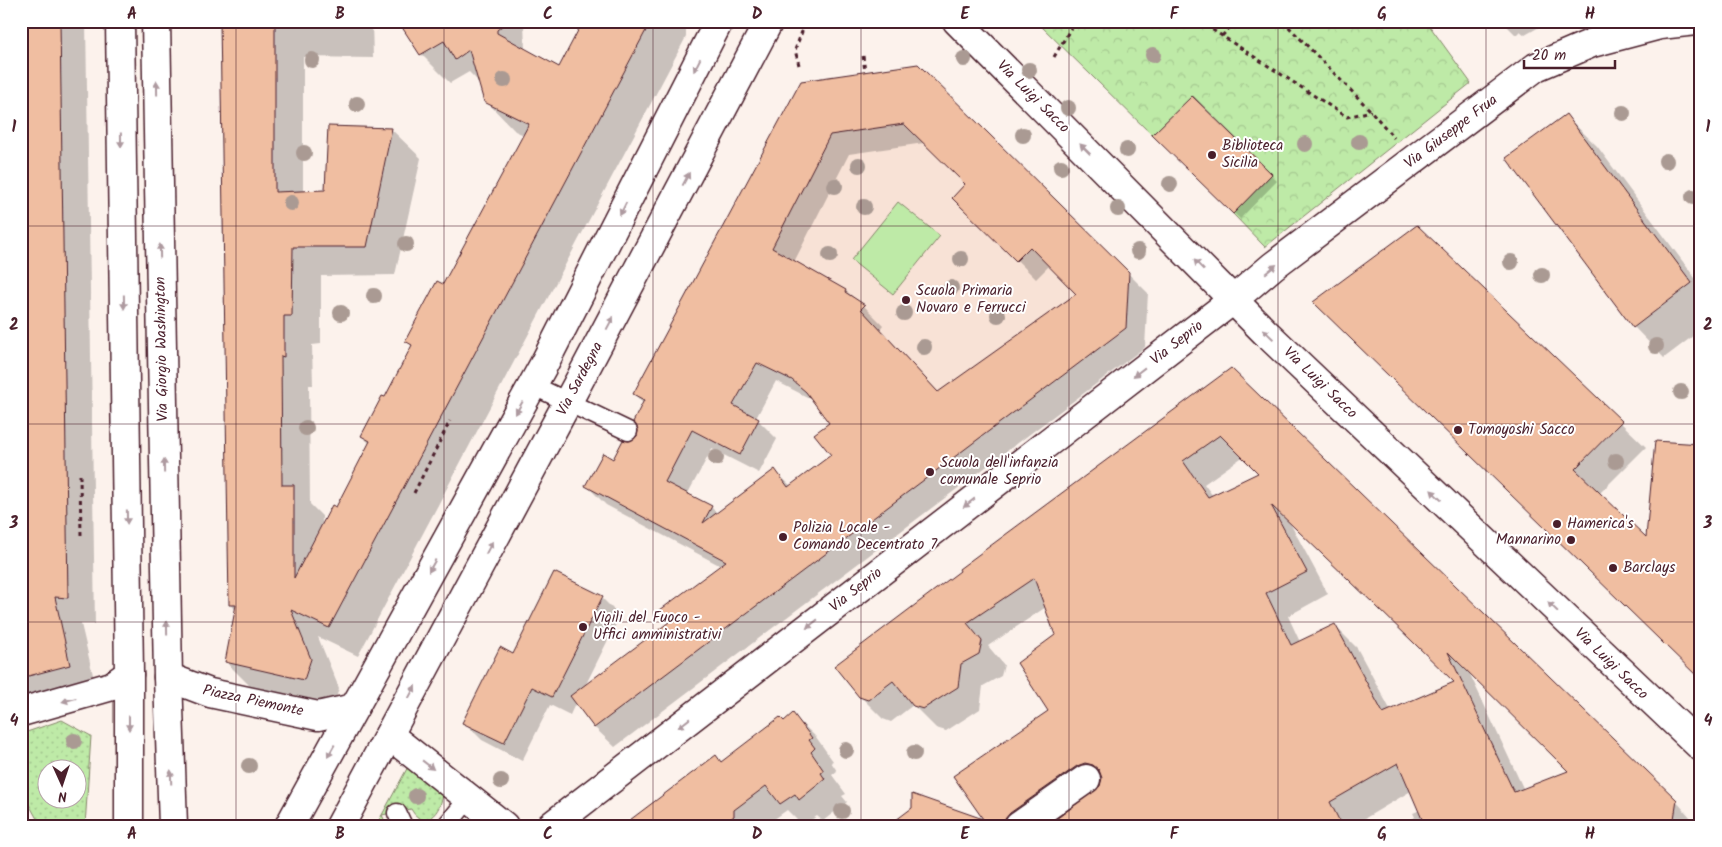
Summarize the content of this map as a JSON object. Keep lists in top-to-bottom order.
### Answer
{
  "streets": {
    "street": [
      "Via Luigi Sacco",
      "Via Giuseppe Frua",
      "Via Seprio",
      "Via Giorgio Washington",
      "Via Sardegna",
      "Piazza Piemonte"
    ]
  },
  "crossings": [
    ["Via Luigi Sacco", "Via Giuseppe Frua"],
    ["Via Luigi Sacco", "Via Seprio"],
    ["Via Giuseppe Frua", "Via Seprio"],
    ["Via Giorgio Washington", "Piazza Piemonte"]
  ],
  "one_way": ["Via Luigi Sacco", "Via Giuseppe Frua", "Via Seprio"],
  "places": [
    "Biblioteca Sicilia",
    "Scuola Primaria Novaro e Ferrucci",
    "Tomoyoshi Sacco",
    "Scuola dell'infanzia comunale Seprio",
    "Hamerica's",
    "Polizia Locale - Comando Decentrato 7",
    "Mannarino",
    "Barclays",
    "Vigili del Fuoco - Uffici amministrativi"
  ],
  "scale_bar": "20 m",
  "north": "bottom",
  "grid": {
    "columns": [
      "A",
      "B",
      "C",
      "D",
      "E",
      "F",
      "G",
      "H"
    ],
    "rows": [
      "1",
      "2",
      "3",
      "4"
    ]
  }
}
